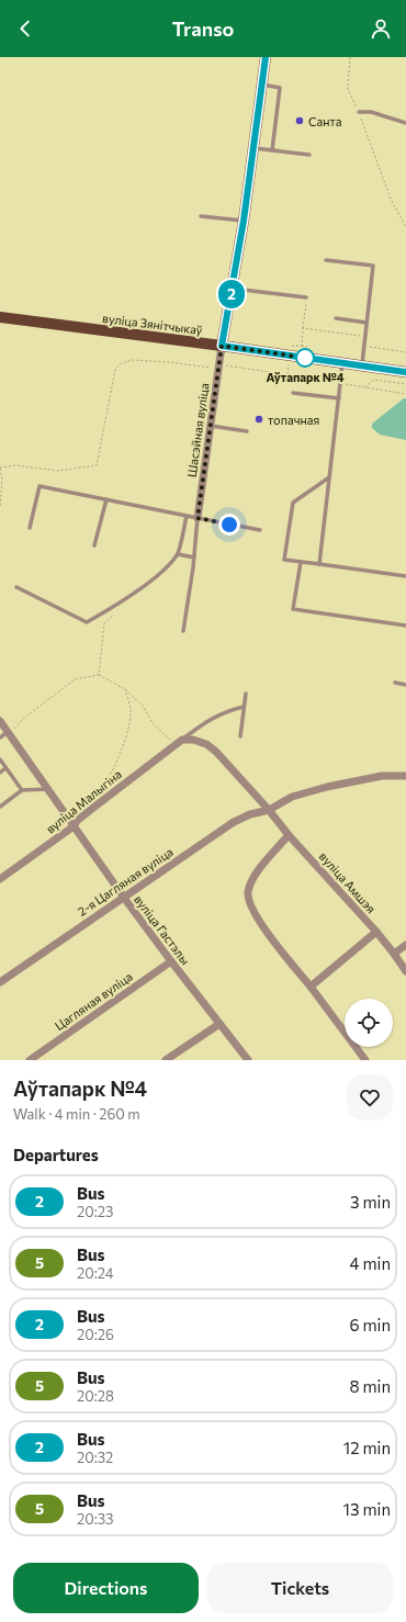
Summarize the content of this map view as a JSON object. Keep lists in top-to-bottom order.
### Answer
{
  "streets": {
    "main road": ["вуліца Зянітчыкаў"],
    "street": [
      "Шасэйная вуліца",
      "вуліца Малыгіна",
      "2-я Цагляная вуліца",
      "вуліца Амшэя",
      "вуліца Гастэлы",
      "Цагляная вуліца"
    ]
  },
  "crossings": [
    ["вуліца Зянітчыкаў", "Шасэйная вуліца"],
    ["вуліца Малыгіна", "вуліца Амшэя"],
    ["вуліца Малыгіна", "вуліца Гастэлы"],
    ["2-я Цагляная вуліца", "вуліца Амшэя"],
    ["2-я Цагляная вуліца", "вуліца Гастэлы"],
    ["вуліца Гастэлы", "Цагляная вуліца"]
  ],
  "places": ["Санта", "Аўтапарк №4", "топачная"],
  "lines": ["bus line 2"],
  "page": {
    "header": "Transo",
    "on_map": "2",
    "heading": [
      ["Аўтапарк №4", "Walk · 4 min · 260 m"],
      "Departures"
    ],
    "list": [
      {
        "mark": "2",
        "name": "Bus",
        "note": "20:23",
        "value": "3 min"
      },
      {
        "mark": "5",
        "name": "Bus",
        "note": "20:24",
        "value": "4 min"
      },
      {
        "mark": "2",
        "name": "Bus",
        "note": "20:26",
        "value": "6 min"
      },
      {
        "mark": "5",
        "name": "Bus",
        "note": "20:28",
        "value": "8 min"
      },
      {
        "mark": "2",
        "name": "Bus",
        "note": "20:32",
        "value": "12 min"
      },
      {
        "mark": "5",
        "name": "Bus",
        "note": "20:33",
        "value": "13 min"
      }
    ],
    "buttons": ["Directions", "Tickets"]
  }
}
